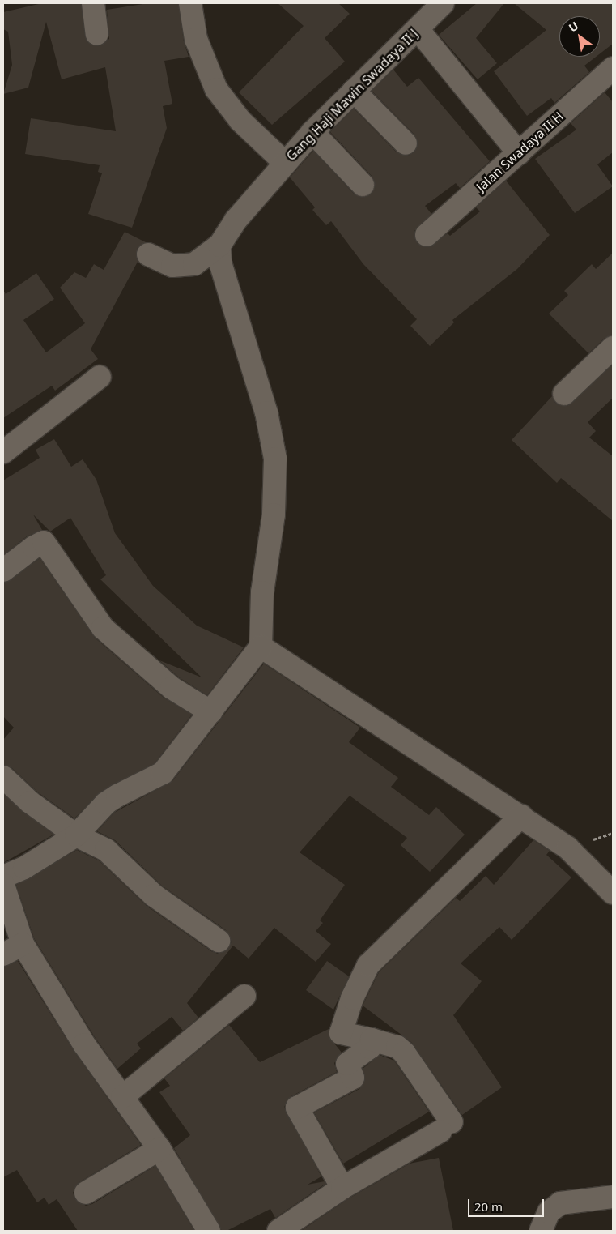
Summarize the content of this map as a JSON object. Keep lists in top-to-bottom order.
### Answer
{
  "streets": {
    "street": ["Gang Haji Mawin Swadaya II J", "Jalan Swadaya II H"]
  },
  "scale_bar": "20 m",
  "north": "top left"
}
